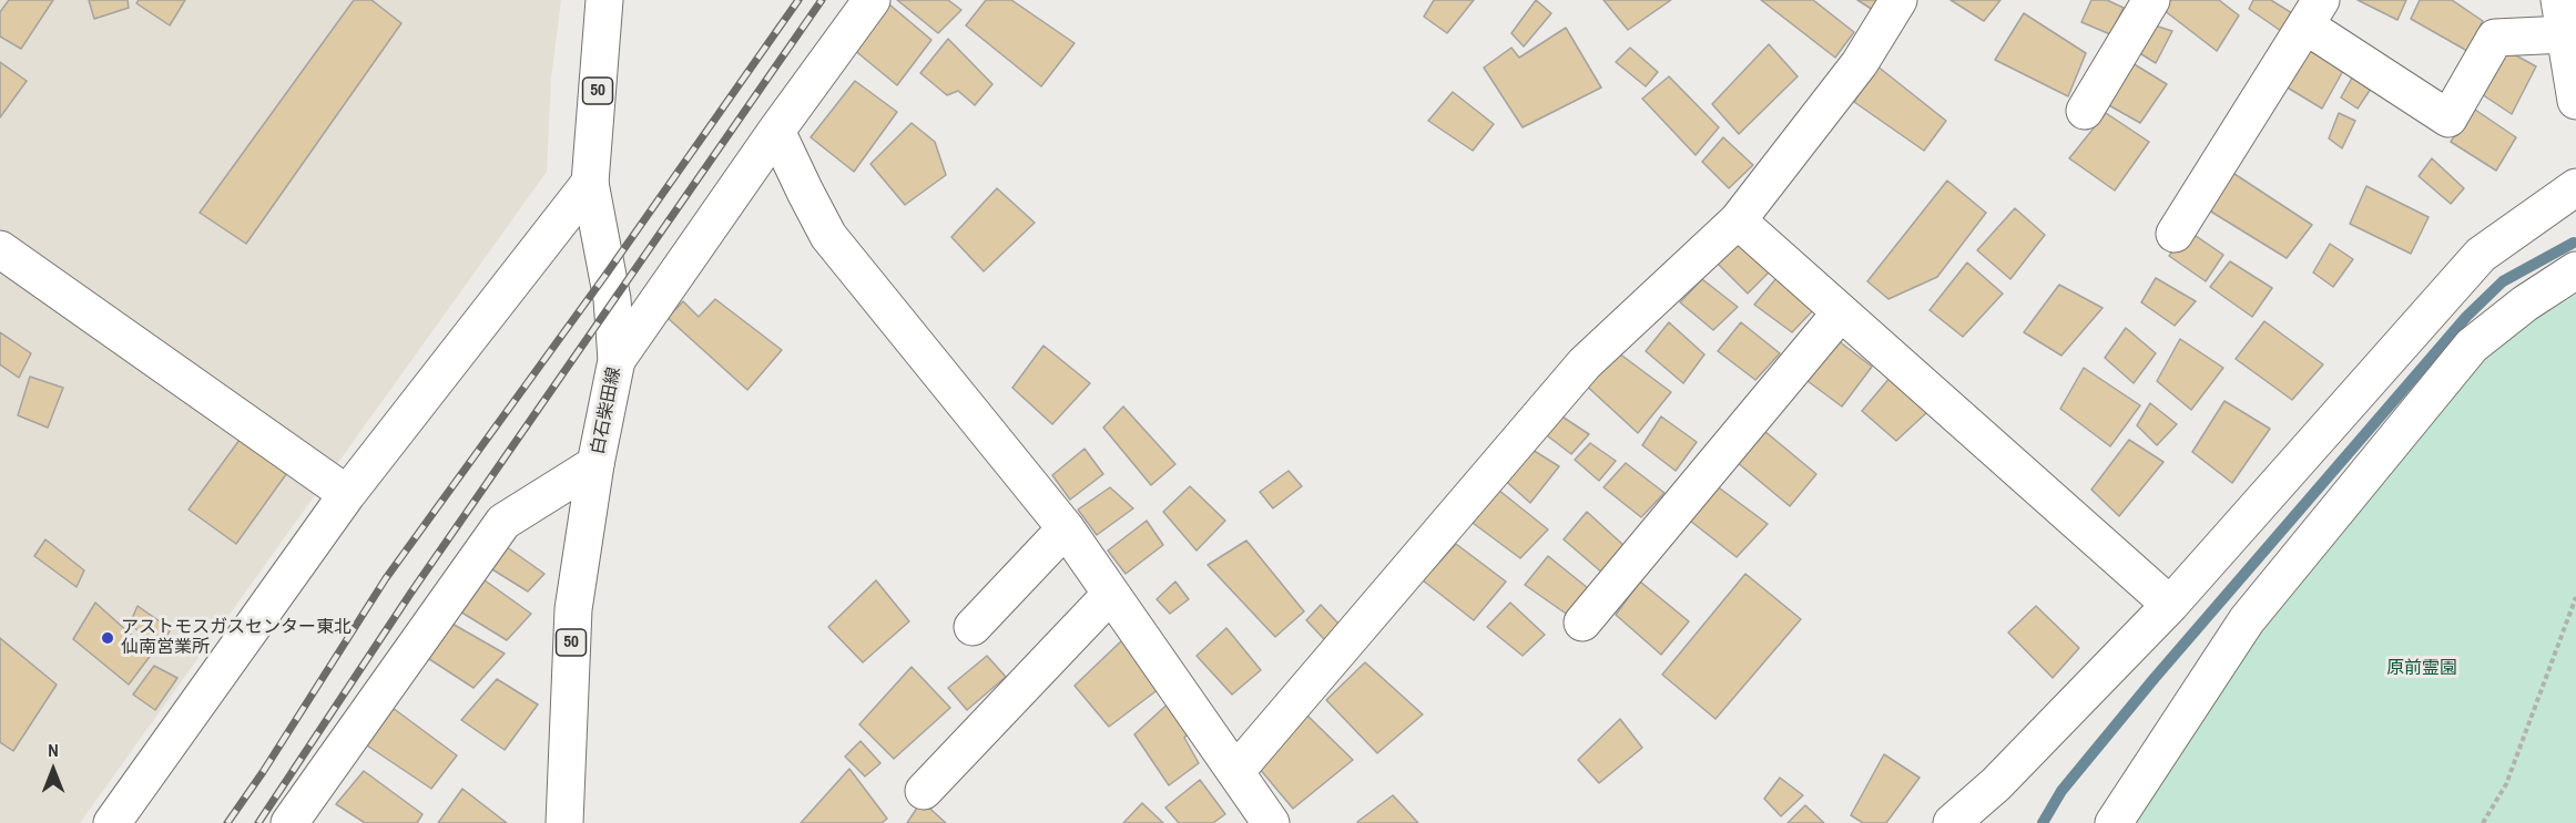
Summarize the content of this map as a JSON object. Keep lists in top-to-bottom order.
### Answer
{
  "streets": {
    "street": ["50", "白石柴田線"]
  },
  "parks": ["原前霊園"],
  "places": ["アストモスガスセンター東北 仙南営業所"],
  "north": "top"
}
